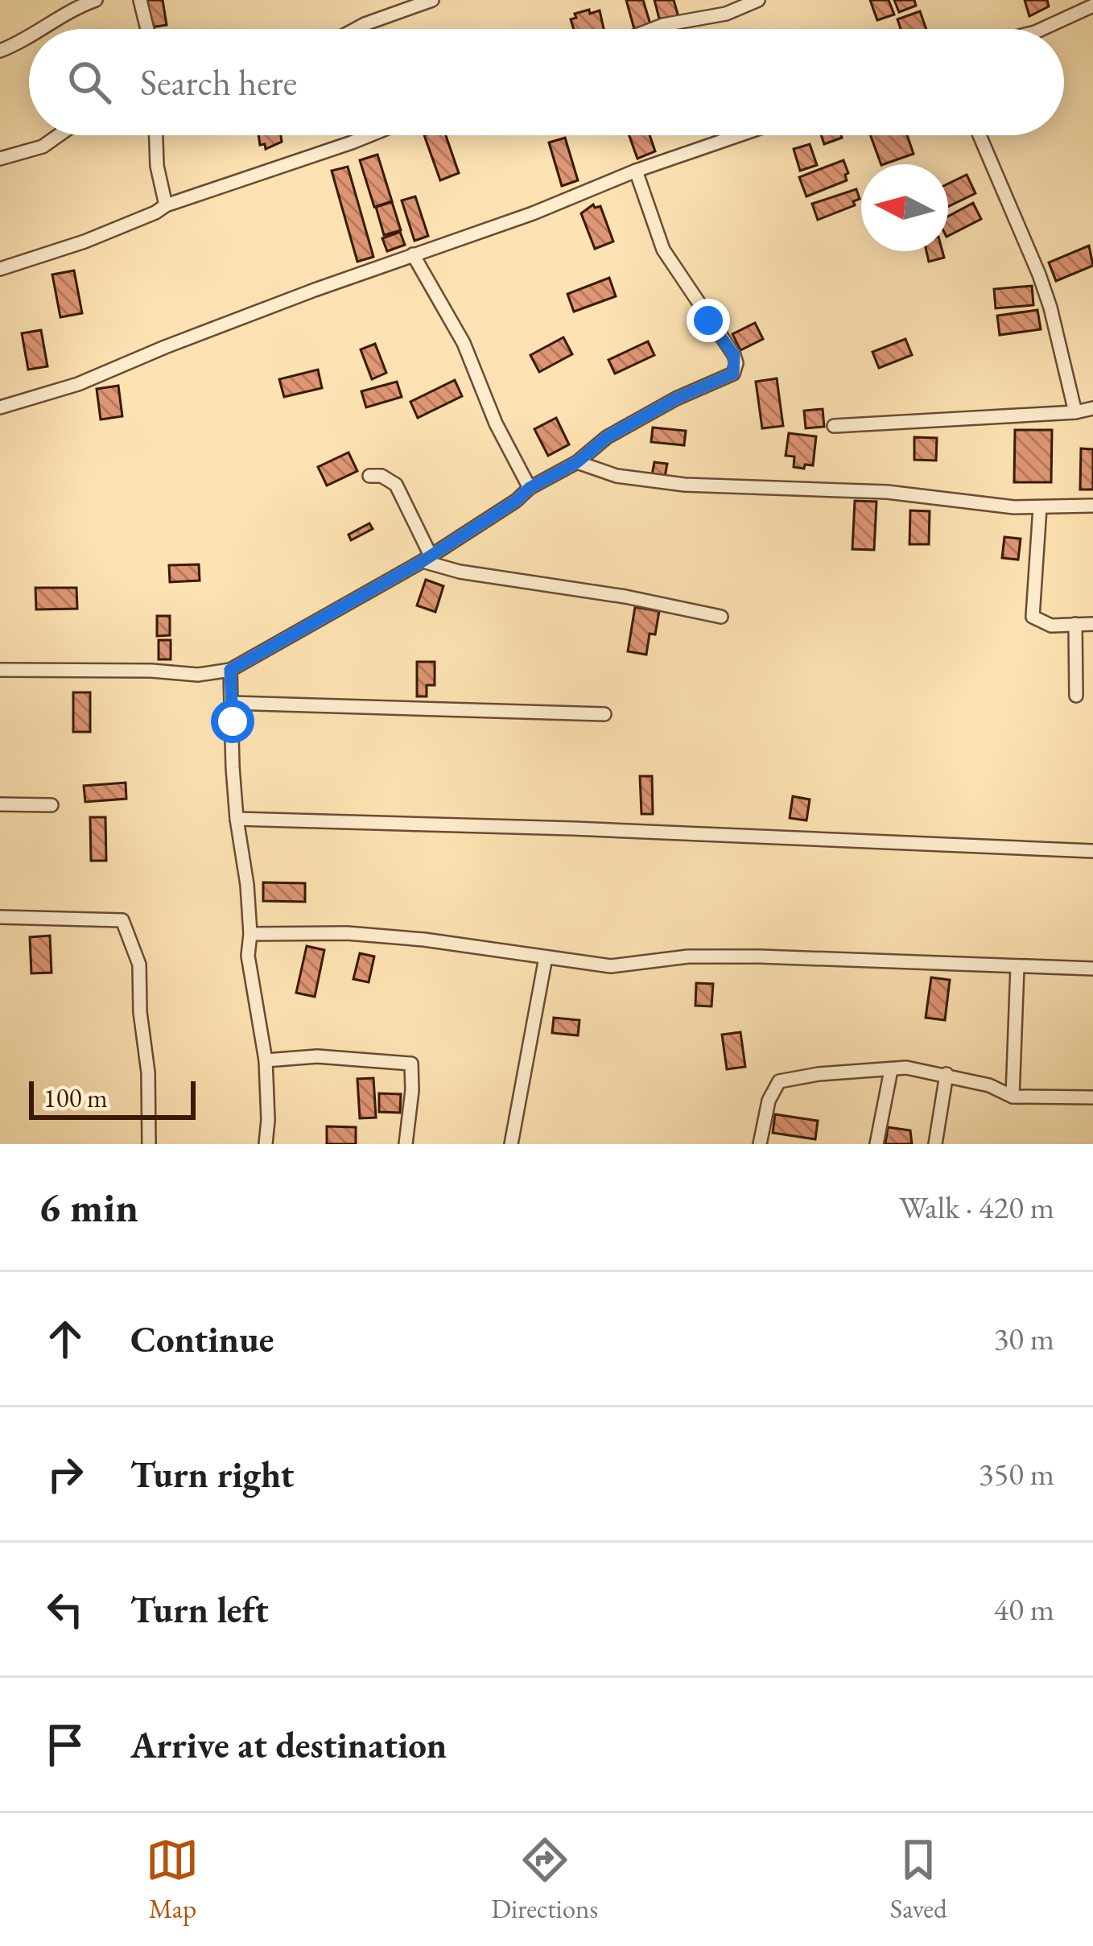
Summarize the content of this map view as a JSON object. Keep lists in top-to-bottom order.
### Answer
{
  "scale_bar": "100 m",
  "north": "left",
  "page": {
    "search": "Search here",
    "scale": "100 m",
    "heading": ["6 min", "Walk · 420 m"],
    "list": [
      ["Continue", "30 m"],
      ["Turn right", "350 m"],
      ["Turn left", "40 m"],
      "Arrive at destination"
    ],
    "nav": ["Map", "Directions", "Saved"]
  }
}
